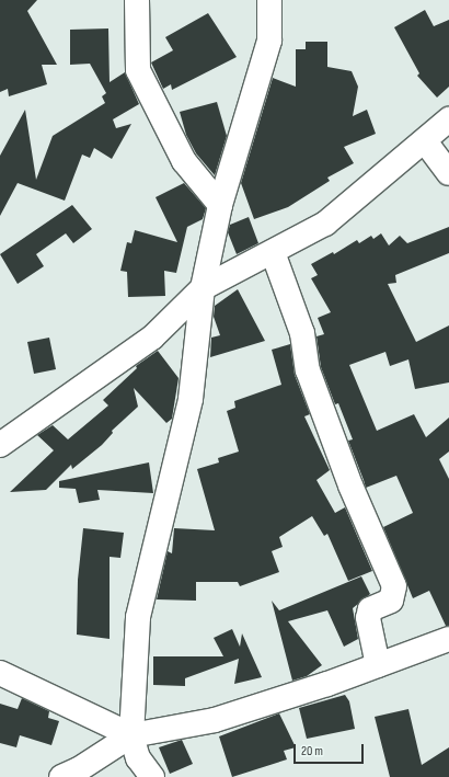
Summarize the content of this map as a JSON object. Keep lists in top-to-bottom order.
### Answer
{
  "scale_bar": "20 m"
}
